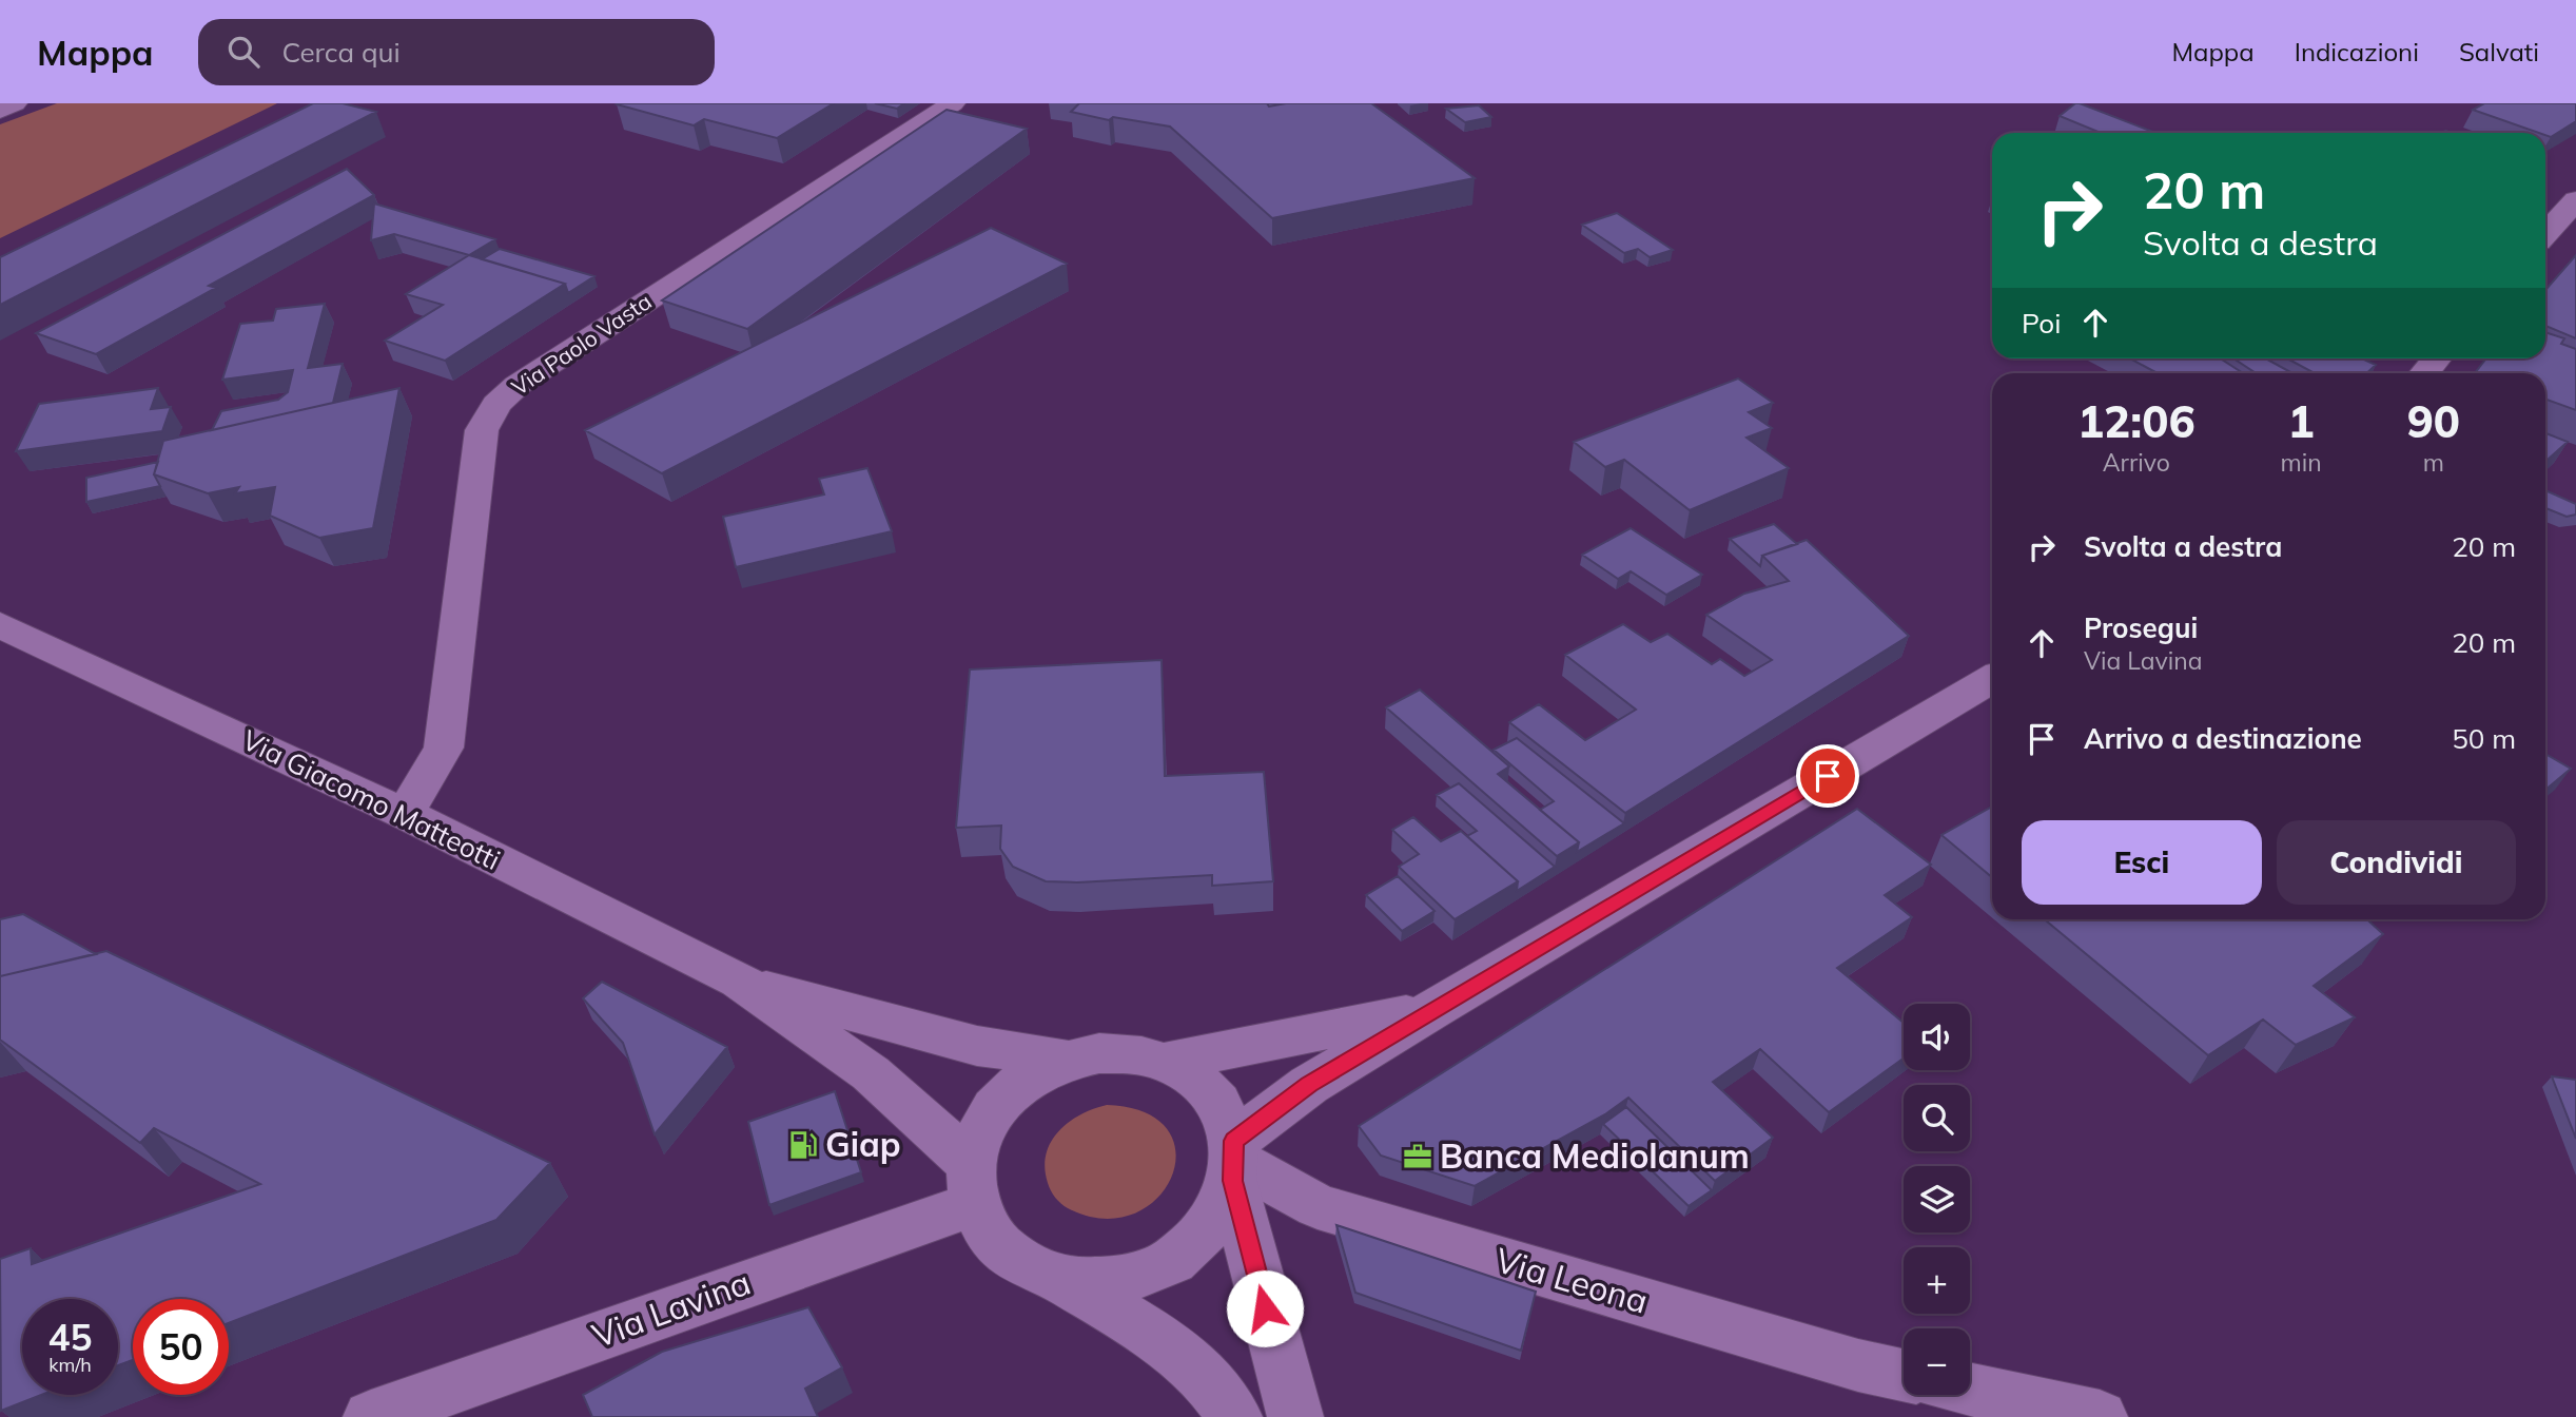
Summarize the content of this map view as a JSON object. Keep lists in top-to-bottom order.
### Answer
{
  "streets": {
    "street": [
      "Via Paolo Vasta",
      "Via Giacomo Matteotti",
      "Via Leona",
      "Via Lavina"
    ]
  },
  "crossings": [
    ["Via Paolo Vasta", "Via Giacomo Matteotti"],
    ["Via Leona", "Via Lavina"]
  ],
  "places": {
    "fuel station": ["Giap"],
    "office": ["Banca Mediolanum"]
  },
  "page": {
    "header": "Mappa",
    "search": "Cerca qui",
    "nav": ["Mappa", "Indicazioni", "Salvati"],
    "turn": ["20 m", "Svolta a destra"],
    "then": "Poi",
    "eta": [
      "12:06",
      "Arrivo",
      "1",
      "min",
      "90",
      "m"
    ],
    "list": [
      {
        "name": "Svolta a destra",
        "value": "20 m"
      },
      {
        "name": "Prosegui",
        "note": "Via Lavina",
        "value": "20 m"
      },
      {
        "name": "Arrivo a destinazione",
        "value": "50 m"
      }
    ],
    "buttons": ["Esci", "Condividi"],
    "map_buttons": ["+", "−"],
    "speed": "45 km/h",
    "limit": "50"
  }
}
